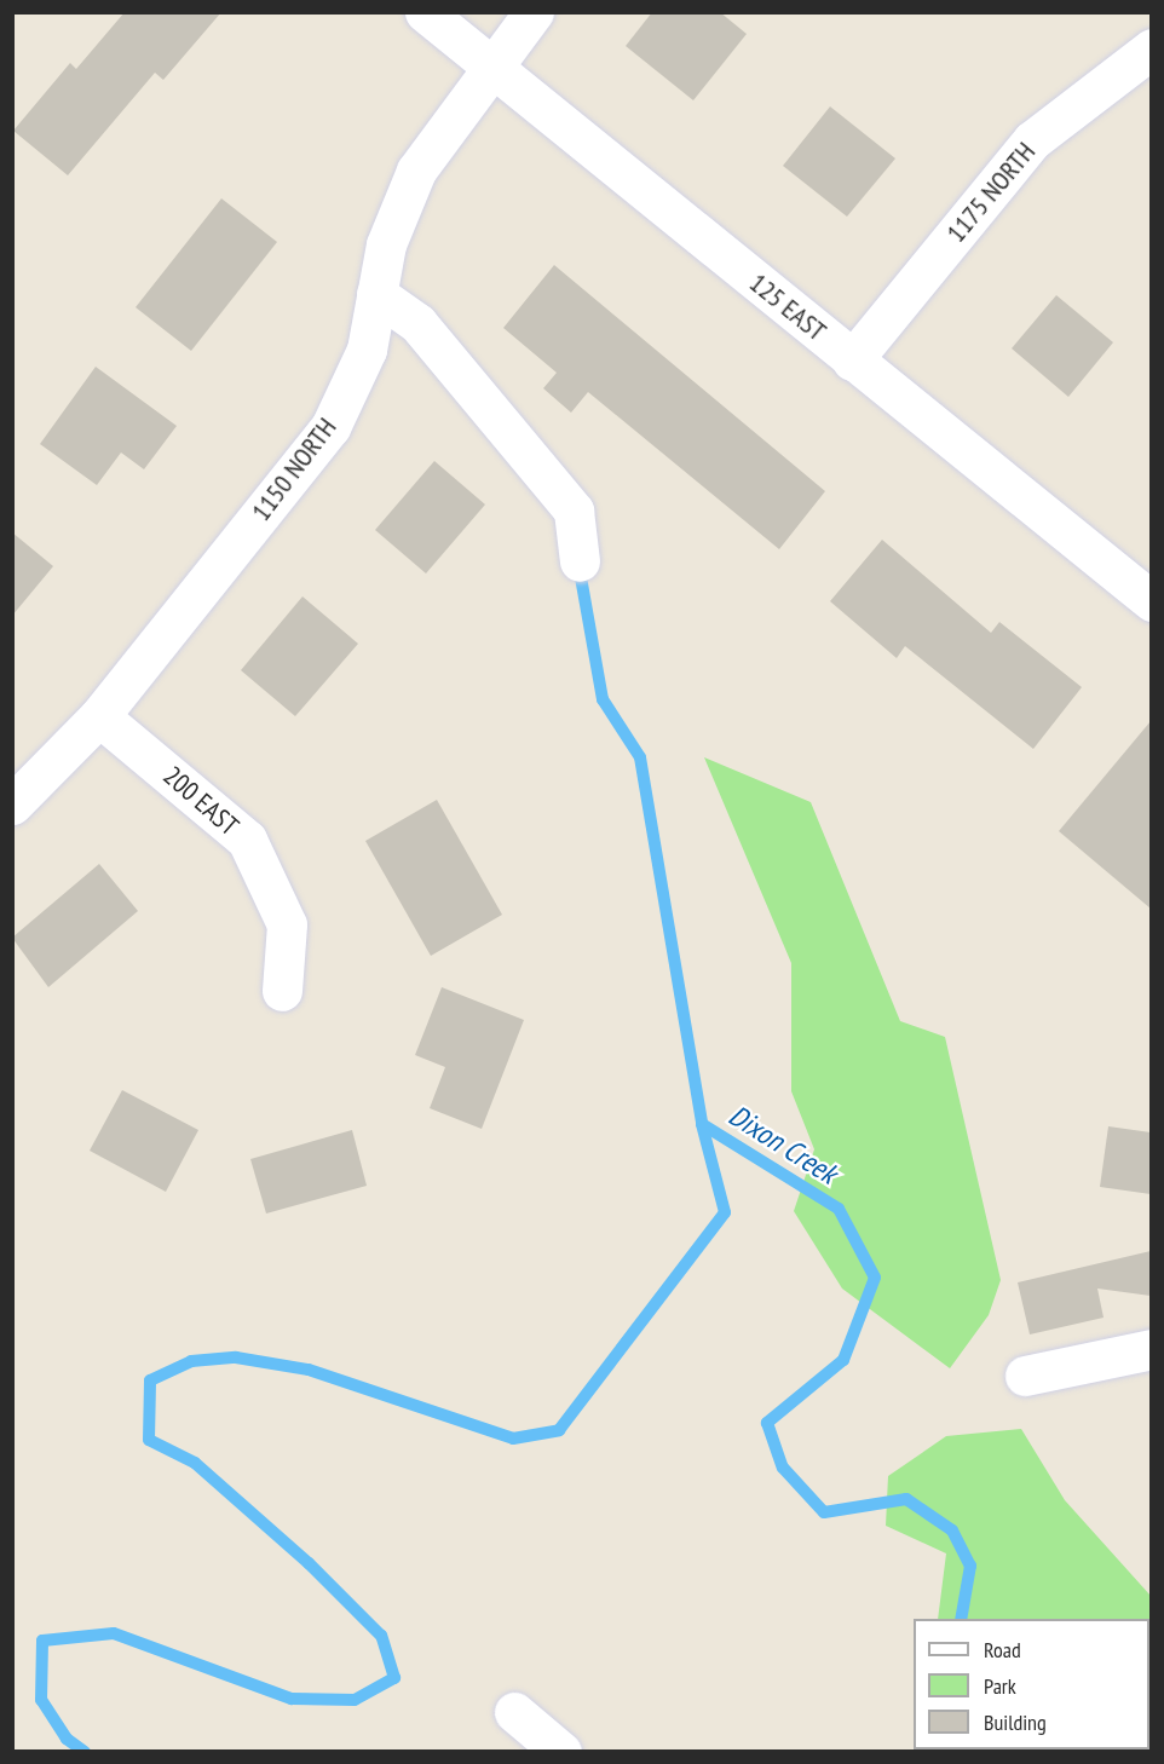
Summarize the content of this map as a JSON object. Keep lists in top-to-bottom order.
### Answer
{
  "streets": {
    "street": [
      "1175 NORTH",
      "125 EAST",
      "1150 NORTH",
      "200 EAST"
    ]
  },
  "crossings": [
    ["1175 NORTH", "125 EAST"],
    ["125 EAST", "1150 NORTH"],
    ["1150 NORTH", "200 EAST"]
  ],
  "water": ["Dixon Creek"],
  "legend": ["Road", "Park", "Building"]
}
